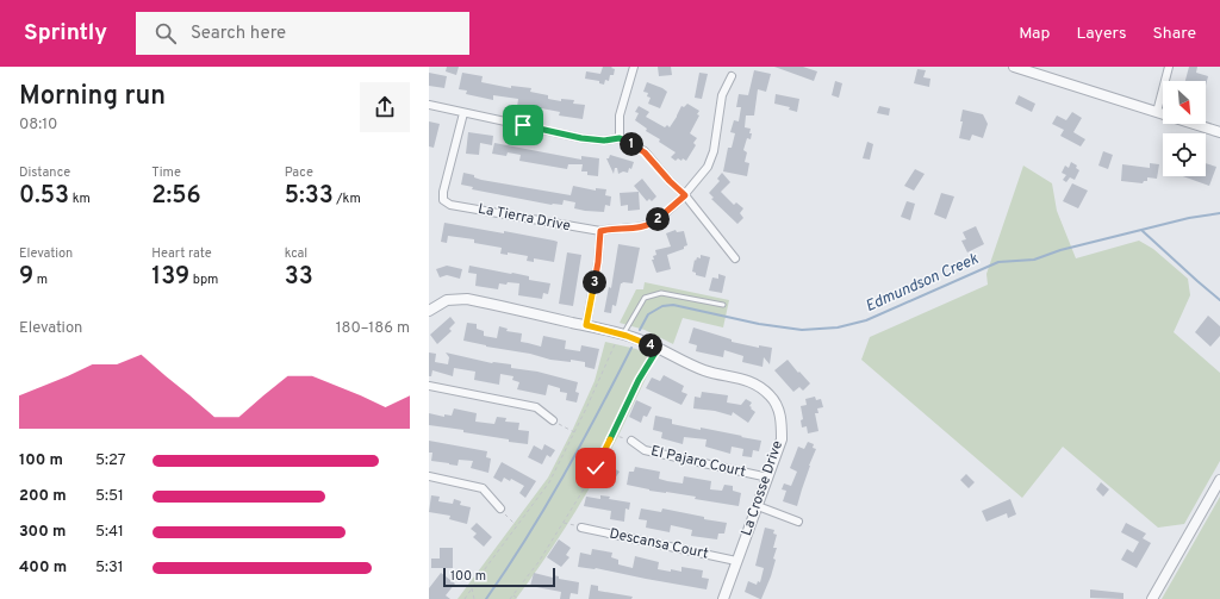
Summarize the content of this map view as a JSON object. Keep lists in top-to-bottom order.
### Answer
{
  "streets": {
    "street": [
      "La Tierra Drive",
      "El Pajaro Court",
      "La Crosse Drive",
      "Descansa Court"
    ]
  },
  "crossings": [
    ["El Pajaro Court", "La Crosse Drive"],
    ["La Crosse Drive", "Descansa Court"]
  ],
  "water": ["Edmundson Creek"],
  "scale_bar": "100 m",
  "north": "bottom right",
  "page": {
    "header": "Sprintly",
    "search": "Search here",
    "nav": ["Map", "Layers", "Share"],
    "heading": ["Morning run", "08:10"],
    "pins": [
      "1",
      "2",
      "3",
      "4"
    ],
    "stats": [
      ["Distance", "0.53 km"],
      ["Time", "2:56"],
      ["Pace", "5:33 /km"],
      ["Elevation", "9 m"],
      ["Heart rate", "139 bpm"],
      ["kcal", "33"]
    ],
    "chart": ["Elevation", "180–186 m"],
    "list": [
      {
        "name": "100 m",
        "note": "5:27"
      },
      {
        "name": "200 m",
        "note": "5:51"
      },
      {
        "name": "300 m",
        "note": "5:41"
      },
      {
        "name": "400 m",
        "note": "5:31"
      }
    ],
    "scale": "100 m"
  }
}
